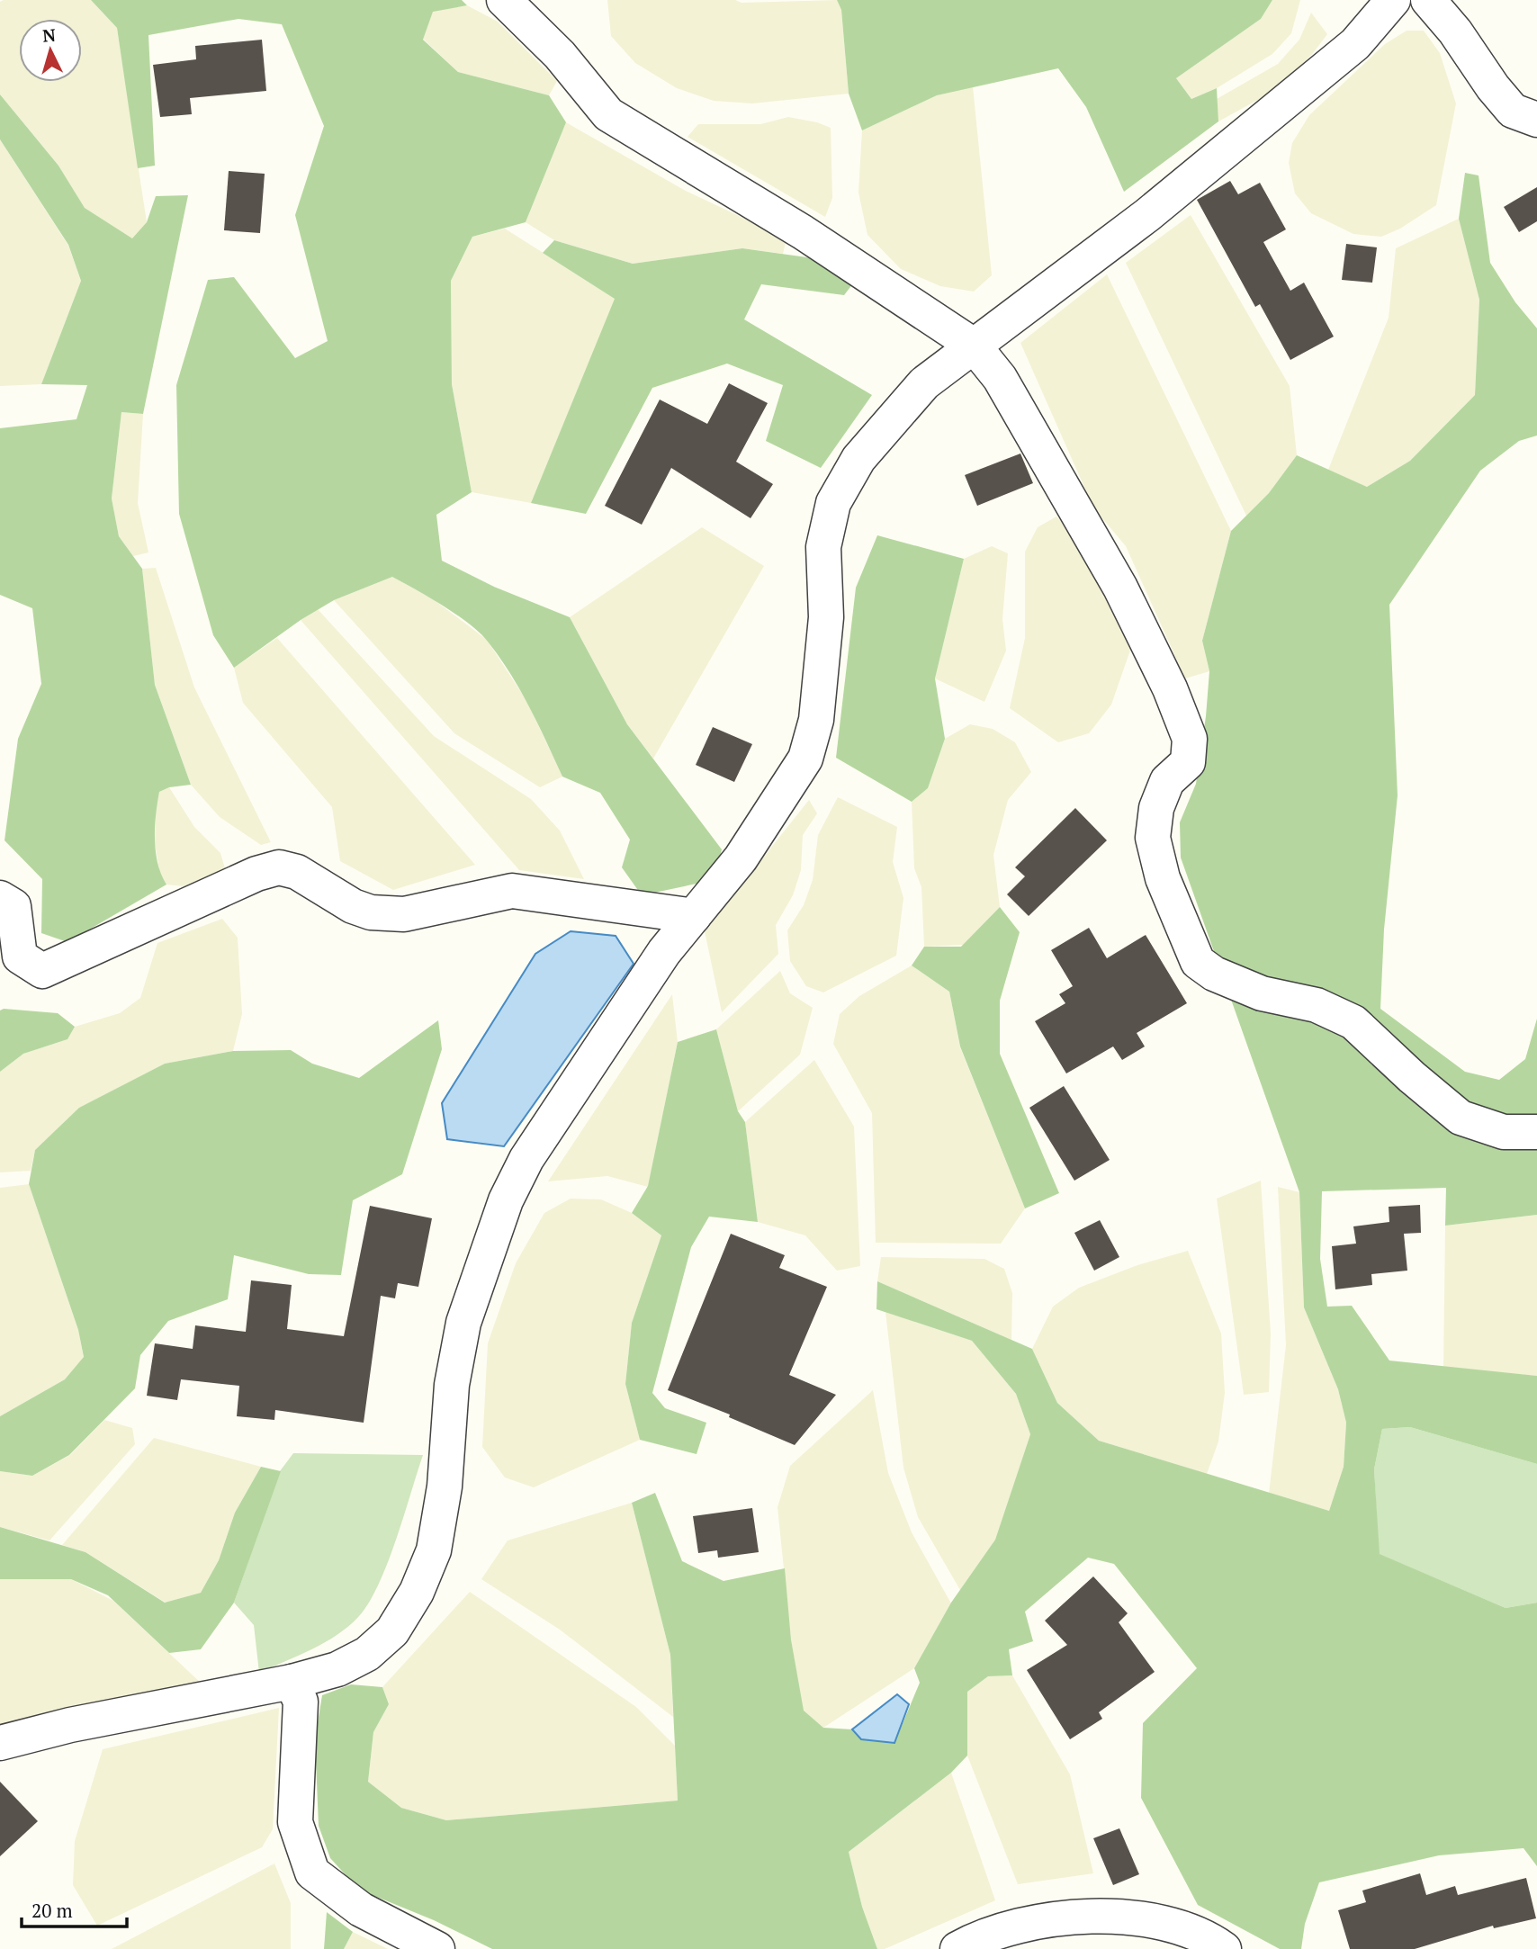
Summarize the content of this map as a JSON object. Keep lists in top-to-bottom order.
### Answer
{
  "scale_bar": "20 m",
  "north": "top"
}
